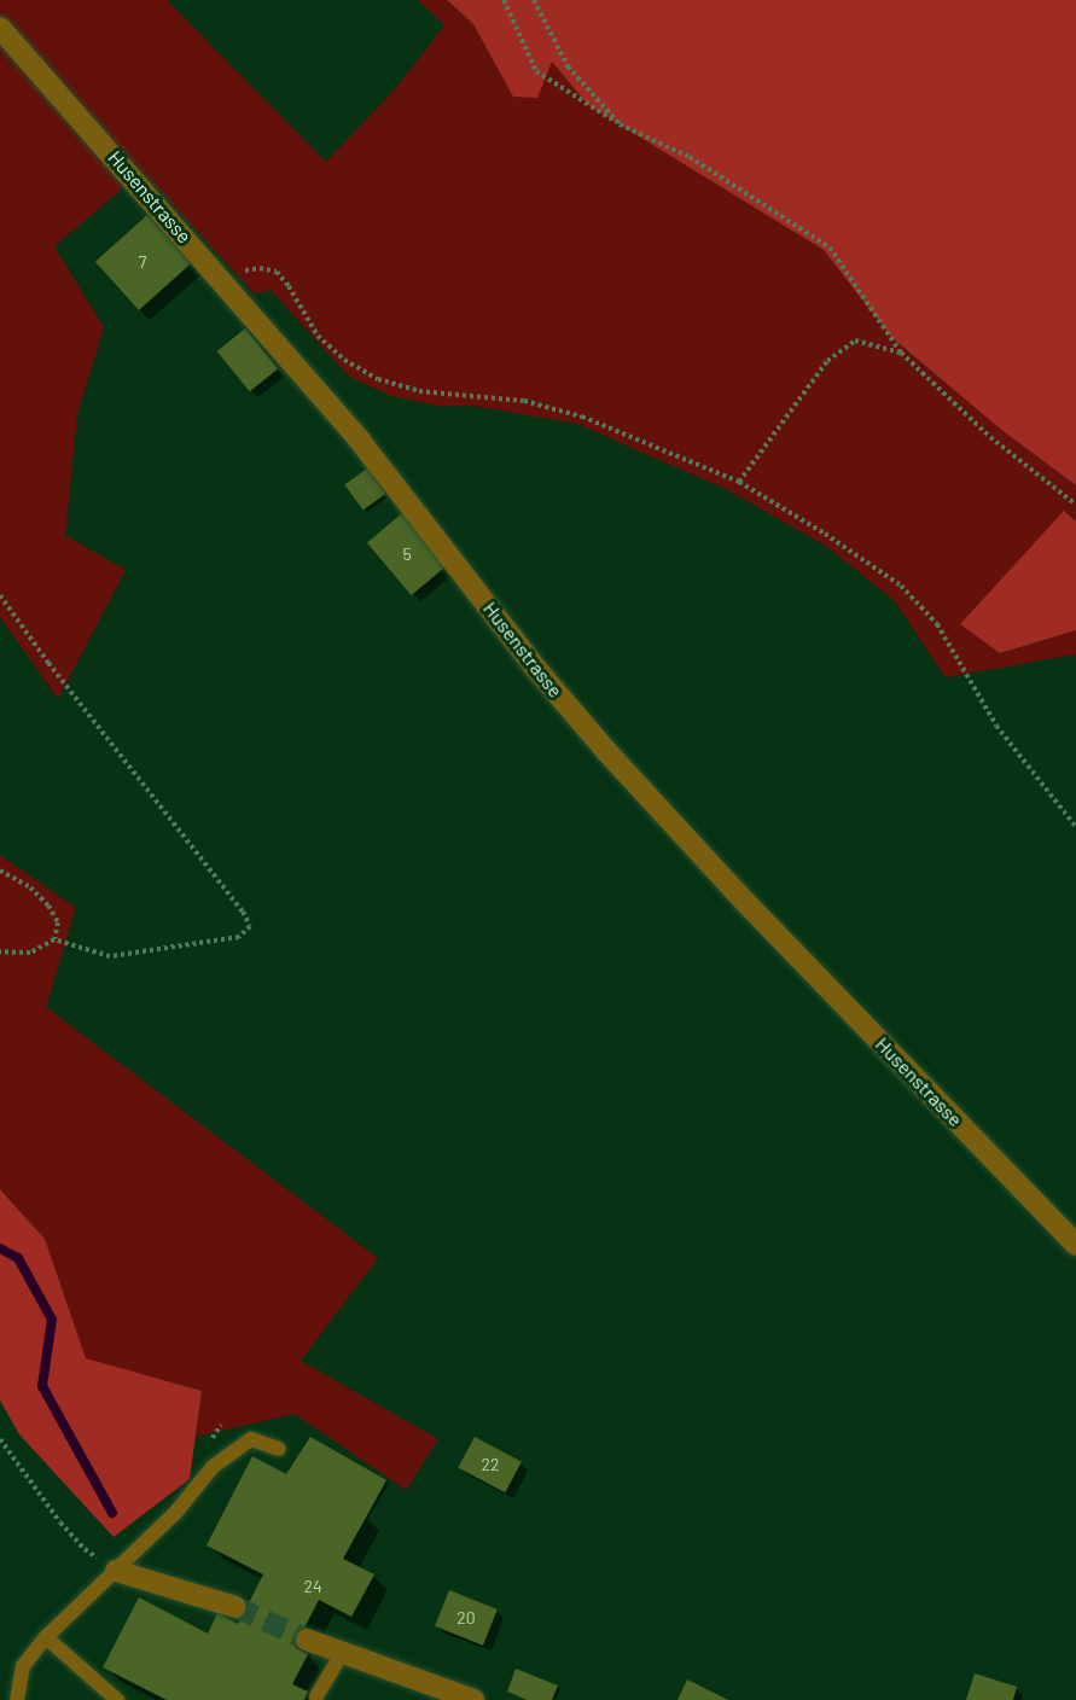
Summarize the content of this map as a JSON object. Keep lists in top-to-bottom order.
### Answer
{
  "streets": {
    "street": ["Husenstrasse"]
  },
  "house_numbers": [
    "7",
    "5",
    "22",
    "24",
    "20"
  ]
}
